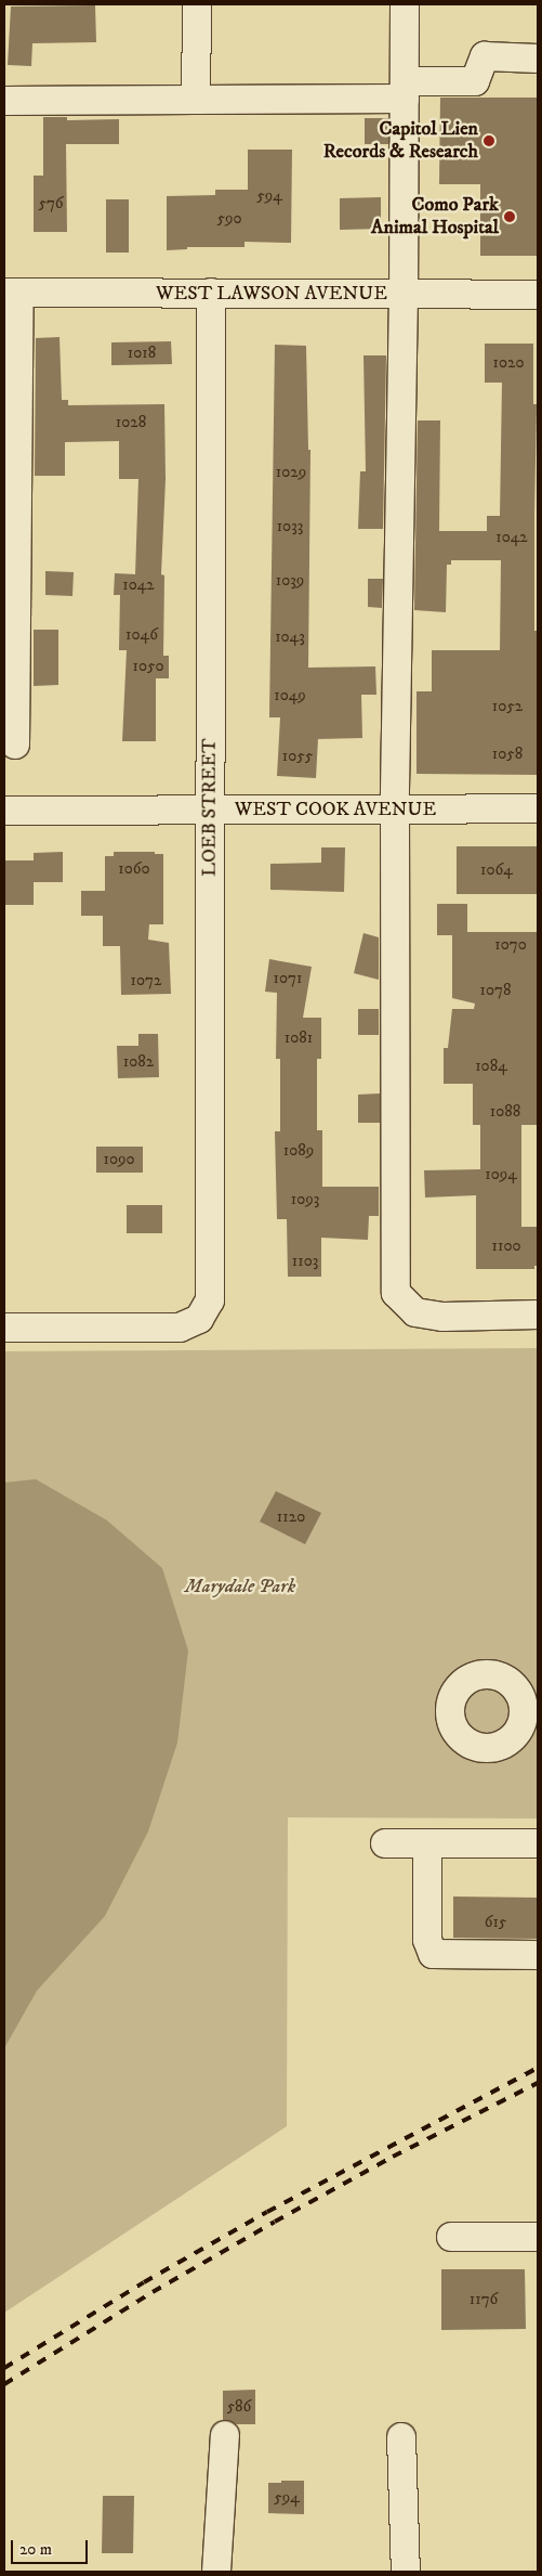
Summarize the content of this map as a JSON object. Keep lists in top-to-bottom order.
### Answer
{
  "streets": {
    "street": ["WEST LAWSON AVENUE", "LOEB STREET", "WEST COOK AVENUE"]
  },
  "crossings": [
    ["WEST LAWSON AVENUE", "LOEB STREET"],
    ["LOEB STREET", "WEST COOK AVENUE"]
  ],
  "parks": ["Marydale Park"],
  "places": ["Capitol Lien Records & Research", "Como Park Animal Hospital"],
  "house_numbers": [
    "594",
    "576",
    "590",
    "1018",
    "1020",
    "1028",
    "1029",
    "1033",
    "1042",
    "1039",
    "1042",
    "1046",
    "1043",
    "1050",
    "1049",
    "1052",
    "1058",
    "1055",
    "1060",
    "1064",
    "1070",
    "1071",
    "1072",
    "1078",
    "1081",
    "1082",
    "1084",
    "1088",
    "1089",
    "1090",
    "1094",
    "1093",
    "1100",
    "1103",
    "1120",
    "615",
    "1176",
    "586",
    "594"
  ],
  "scale_bar": "20 m"
}
